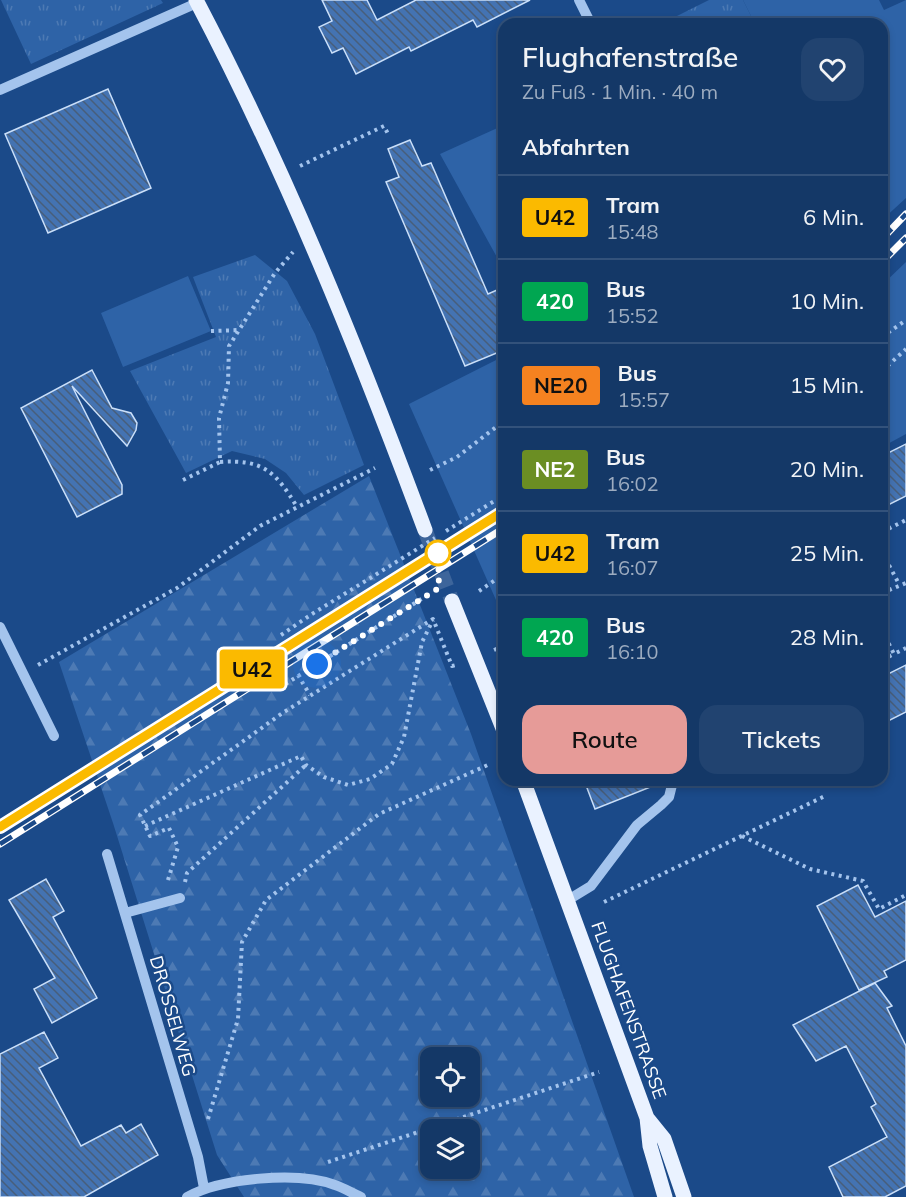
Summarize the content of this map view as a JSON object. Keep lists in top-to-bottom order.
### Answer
{
  "streets": {
    "main road": ["FLUGHAFENSTRASSE"],
    "street": ["DROSSELWEG"]
  },
  "lines": ["tram line U42"],
  "page": {
    "on_map": "U42",
    "heading": [
      ["Flughafenstraße", "Zu Fuß · 1 Min. · 40 m"],
      "Abfahrten"
    ],
    "list": [
      {
        "mark": "U42",
        "name": "Tram",
        "note": "15:48",
        "value": "6 Min."
      },
      {
        "mark": "420",
        "name": "Bus",
        "note": "15:52",
        "value": "10 Min."
      },
      {
        "mark": "NE20",
        "name": "Bus",
        "note": "15:57",
        "value": "15 Min."
      },
      {
        "mark": "NE2",
        "name": "Bus",
        "note": "16:02",
        "value": "20 Min."
      },
      {
        "mark": "U42",
        "name": "Tram",
        "note": "16:07",
        "value": "25 Min."
      },
      {
        "mark": "420",
        "name": "Bus",
        "note": "16:10",
        "value": "28 Min."
      }
    ],
    "buttons": ["Route", "Tickets"]
  }
}
